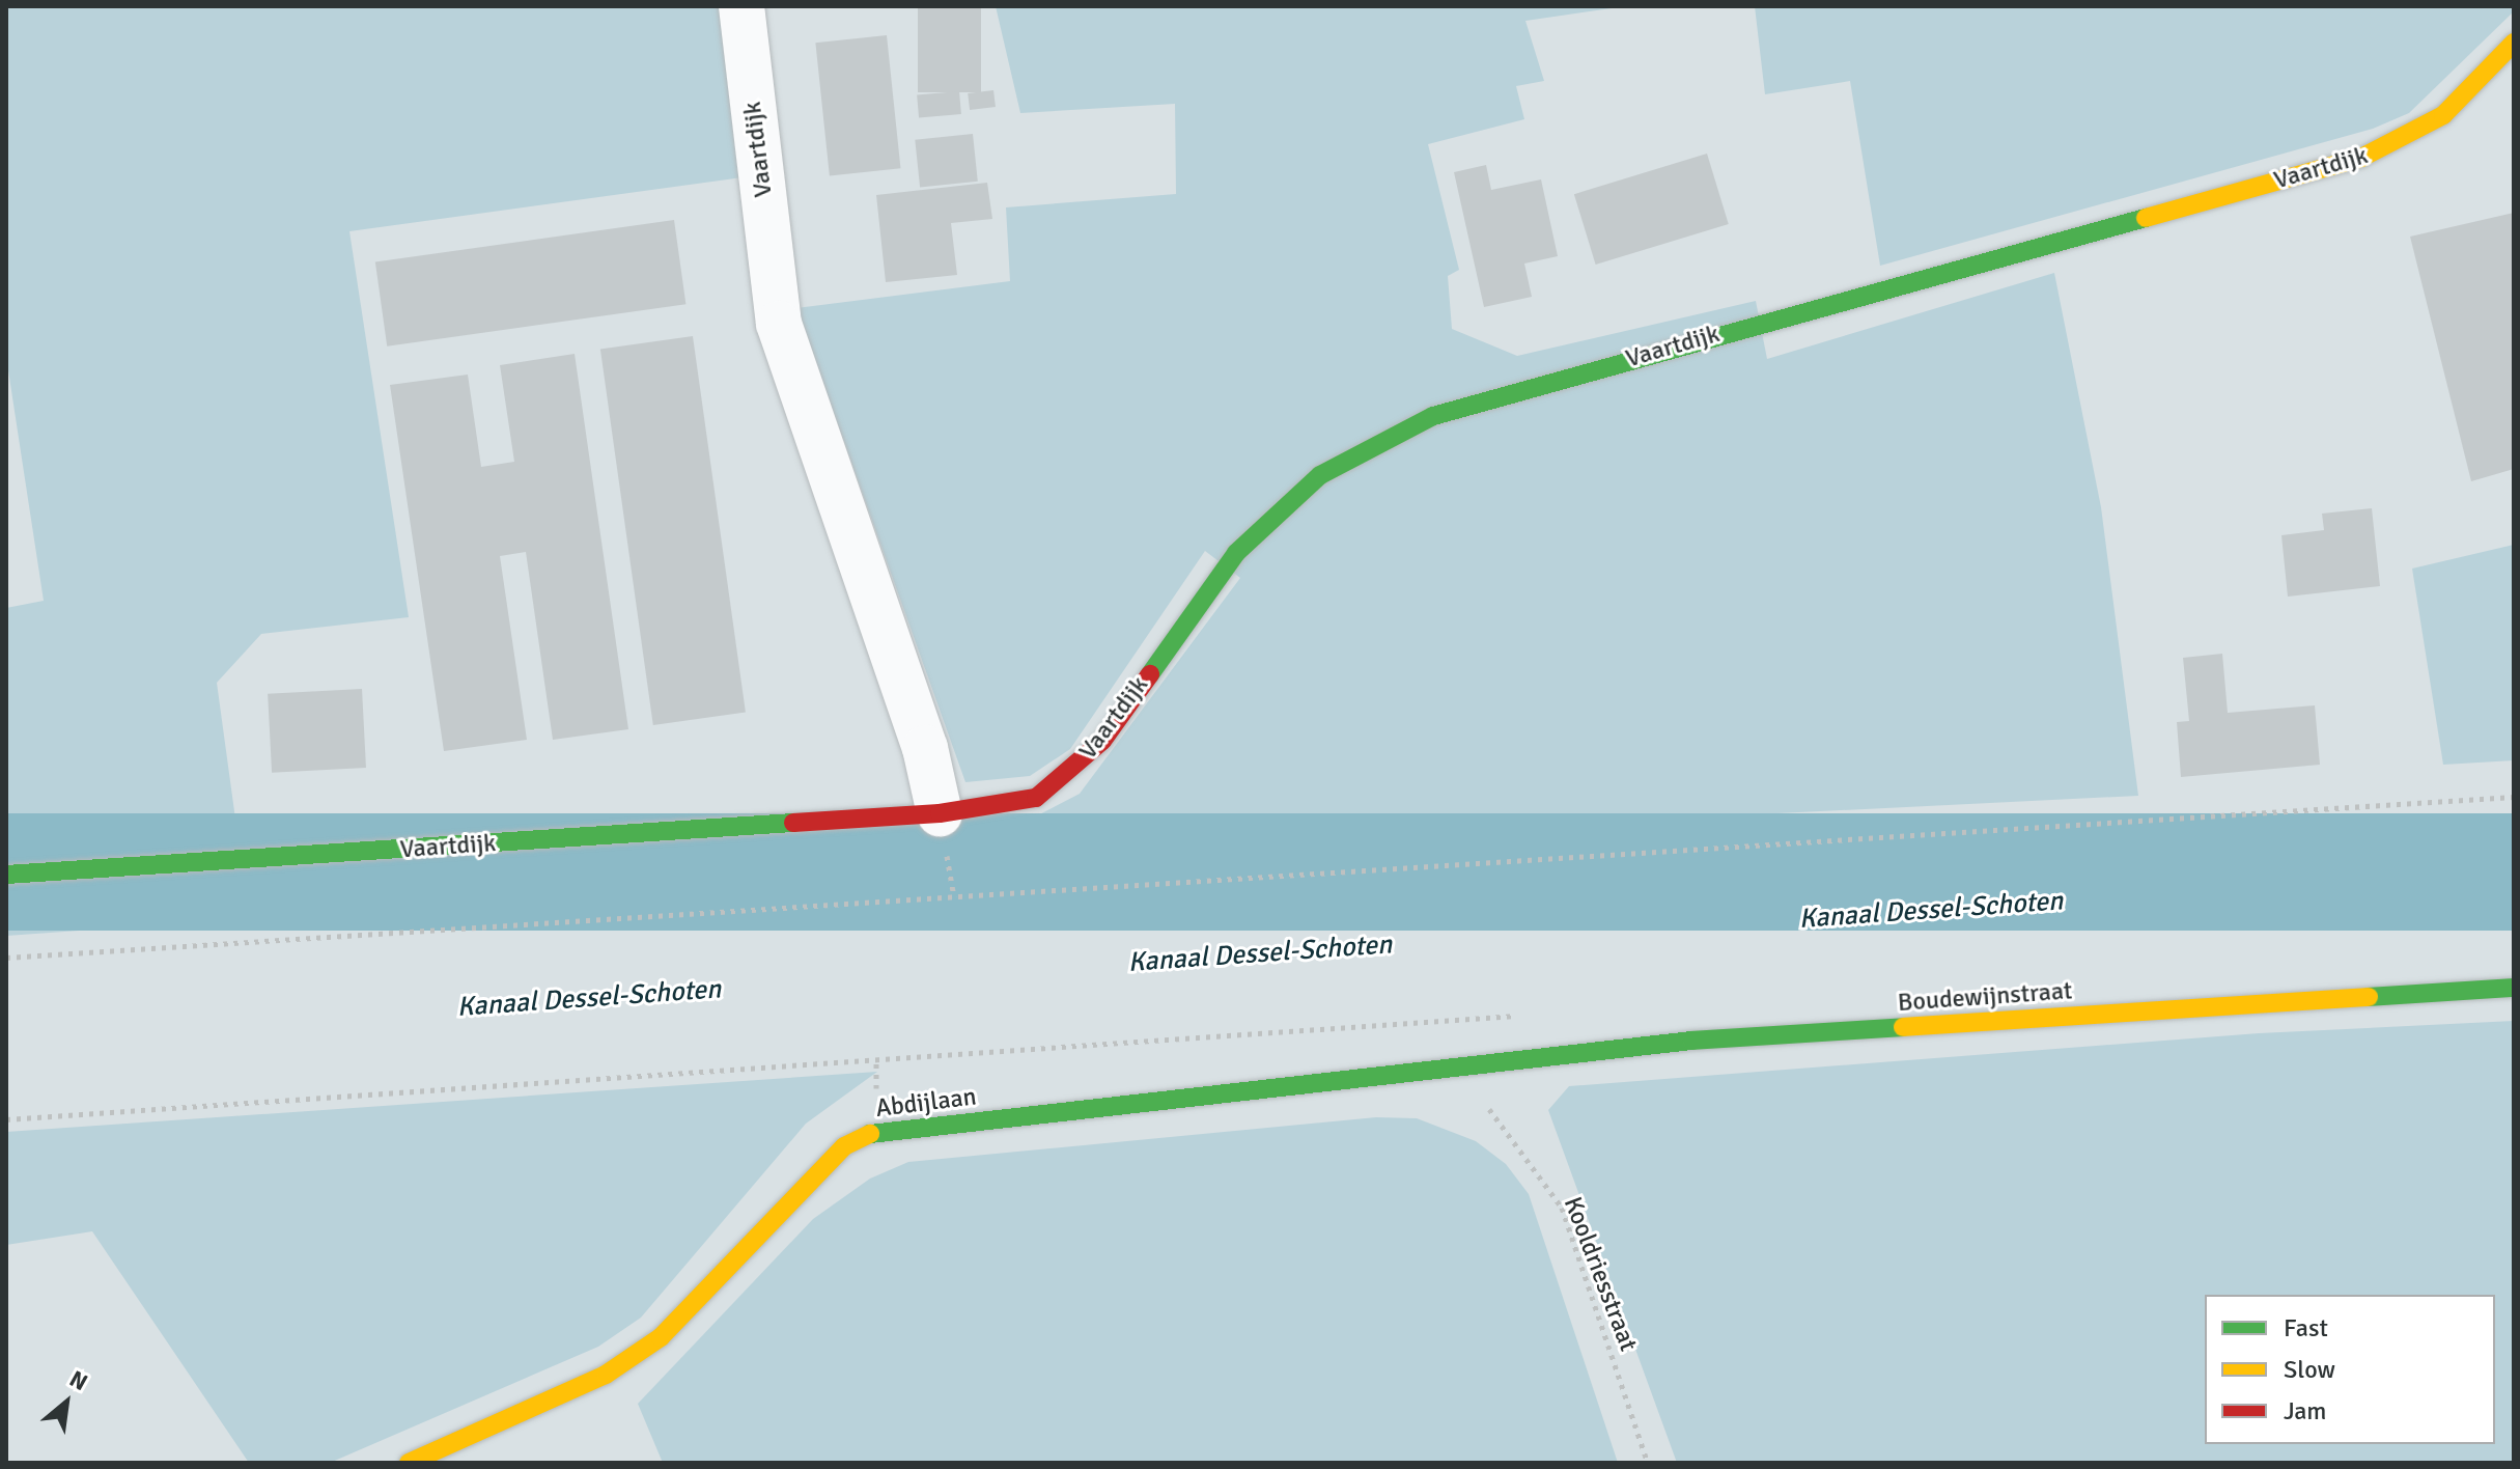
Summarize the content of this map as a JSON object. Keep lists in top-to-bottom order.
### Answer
{
  "streets": {
    "street": ["Vaartdijk", "Boudewijnstraat", "Abdijlaan"],
    "path": ["Kooldriesstraat"]
  },
  "crossings": [
    ["Boudewijnstraat", "Abdijlaan"],
    ["Boudewijnstraat", "Kooldriesstraat"],
    ["Abdijlaan", "Kooldriesstraat"]
  ],
  "water": ["Kanaal Dessel-Schoten"],
  "legend": ["Fast", "Slow", "Jam"],
  "north": "top right"
}
